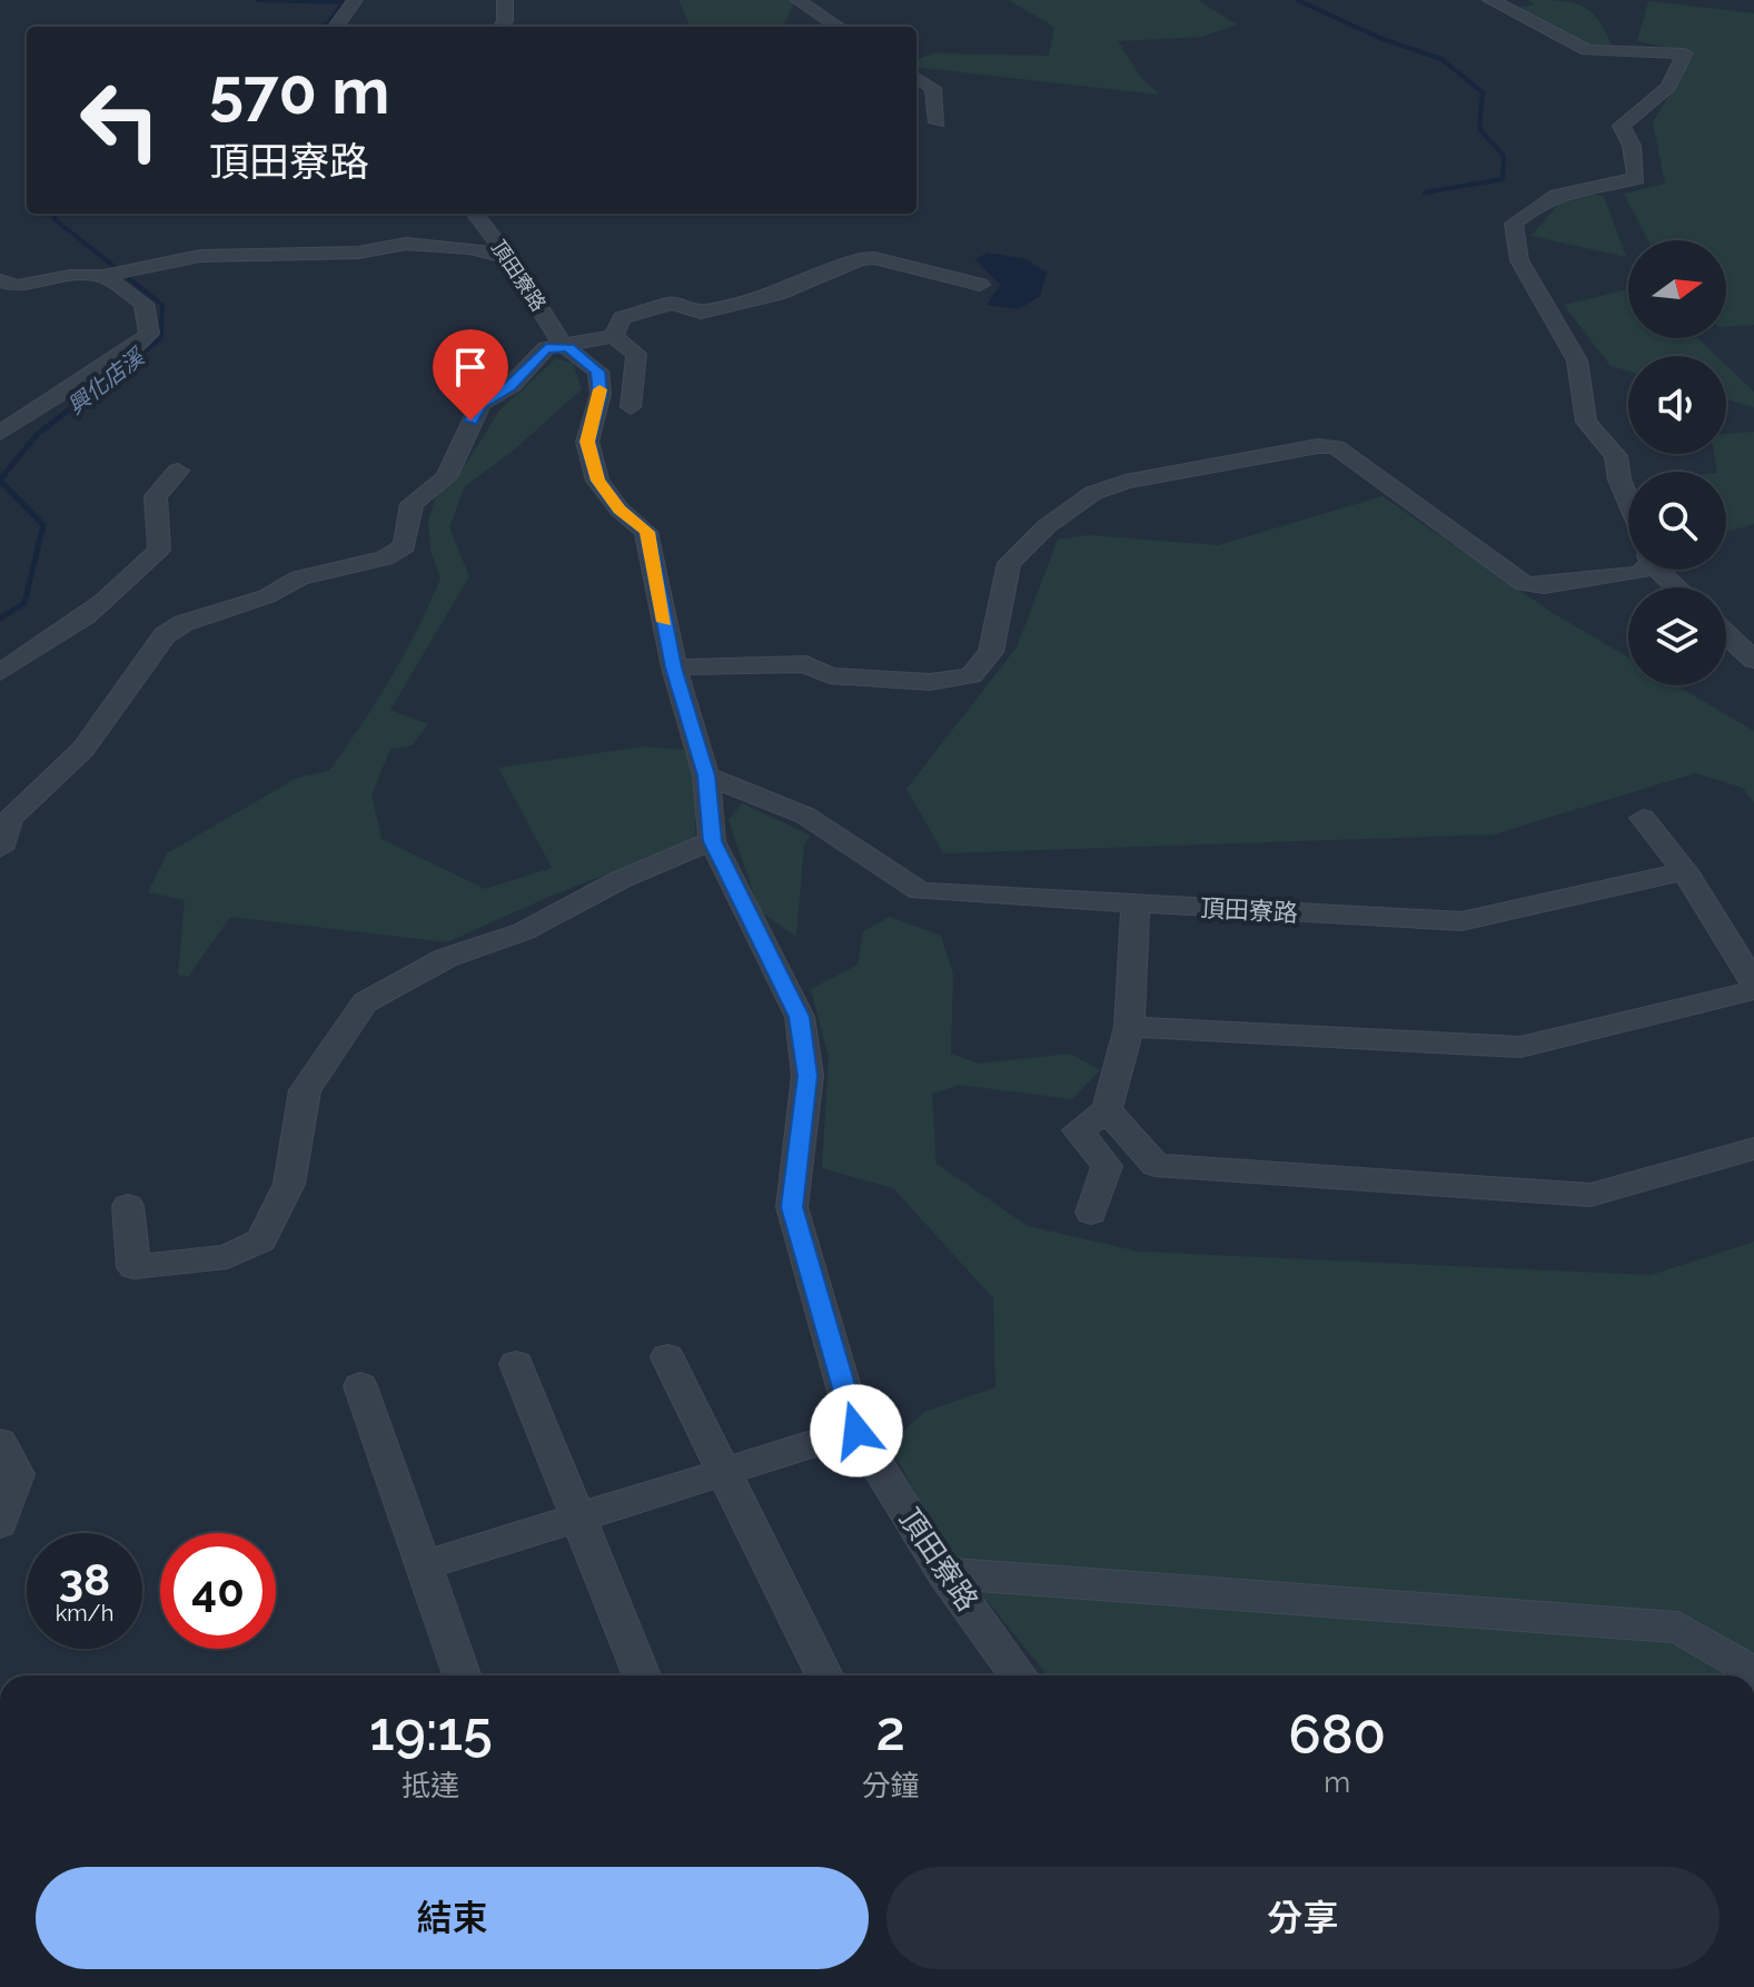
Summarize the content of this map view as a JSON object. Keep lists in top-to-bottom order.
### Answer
{
  "streets": {
    "street": ["頂田寮路"]
  },
  "water": ["興化店溪"],
  "north": "right",
  "page": {
    "turn": ["570 m", "頂田寮路"],
    "speed": "38 km/h",
    "limit": "40",
    "eta": [
      "19:15",
      "抵達",
      "2",
      "分鐘",
      "680",
      "m"
    ],
    "buttons": ["結束", "分享"]
  }
}
